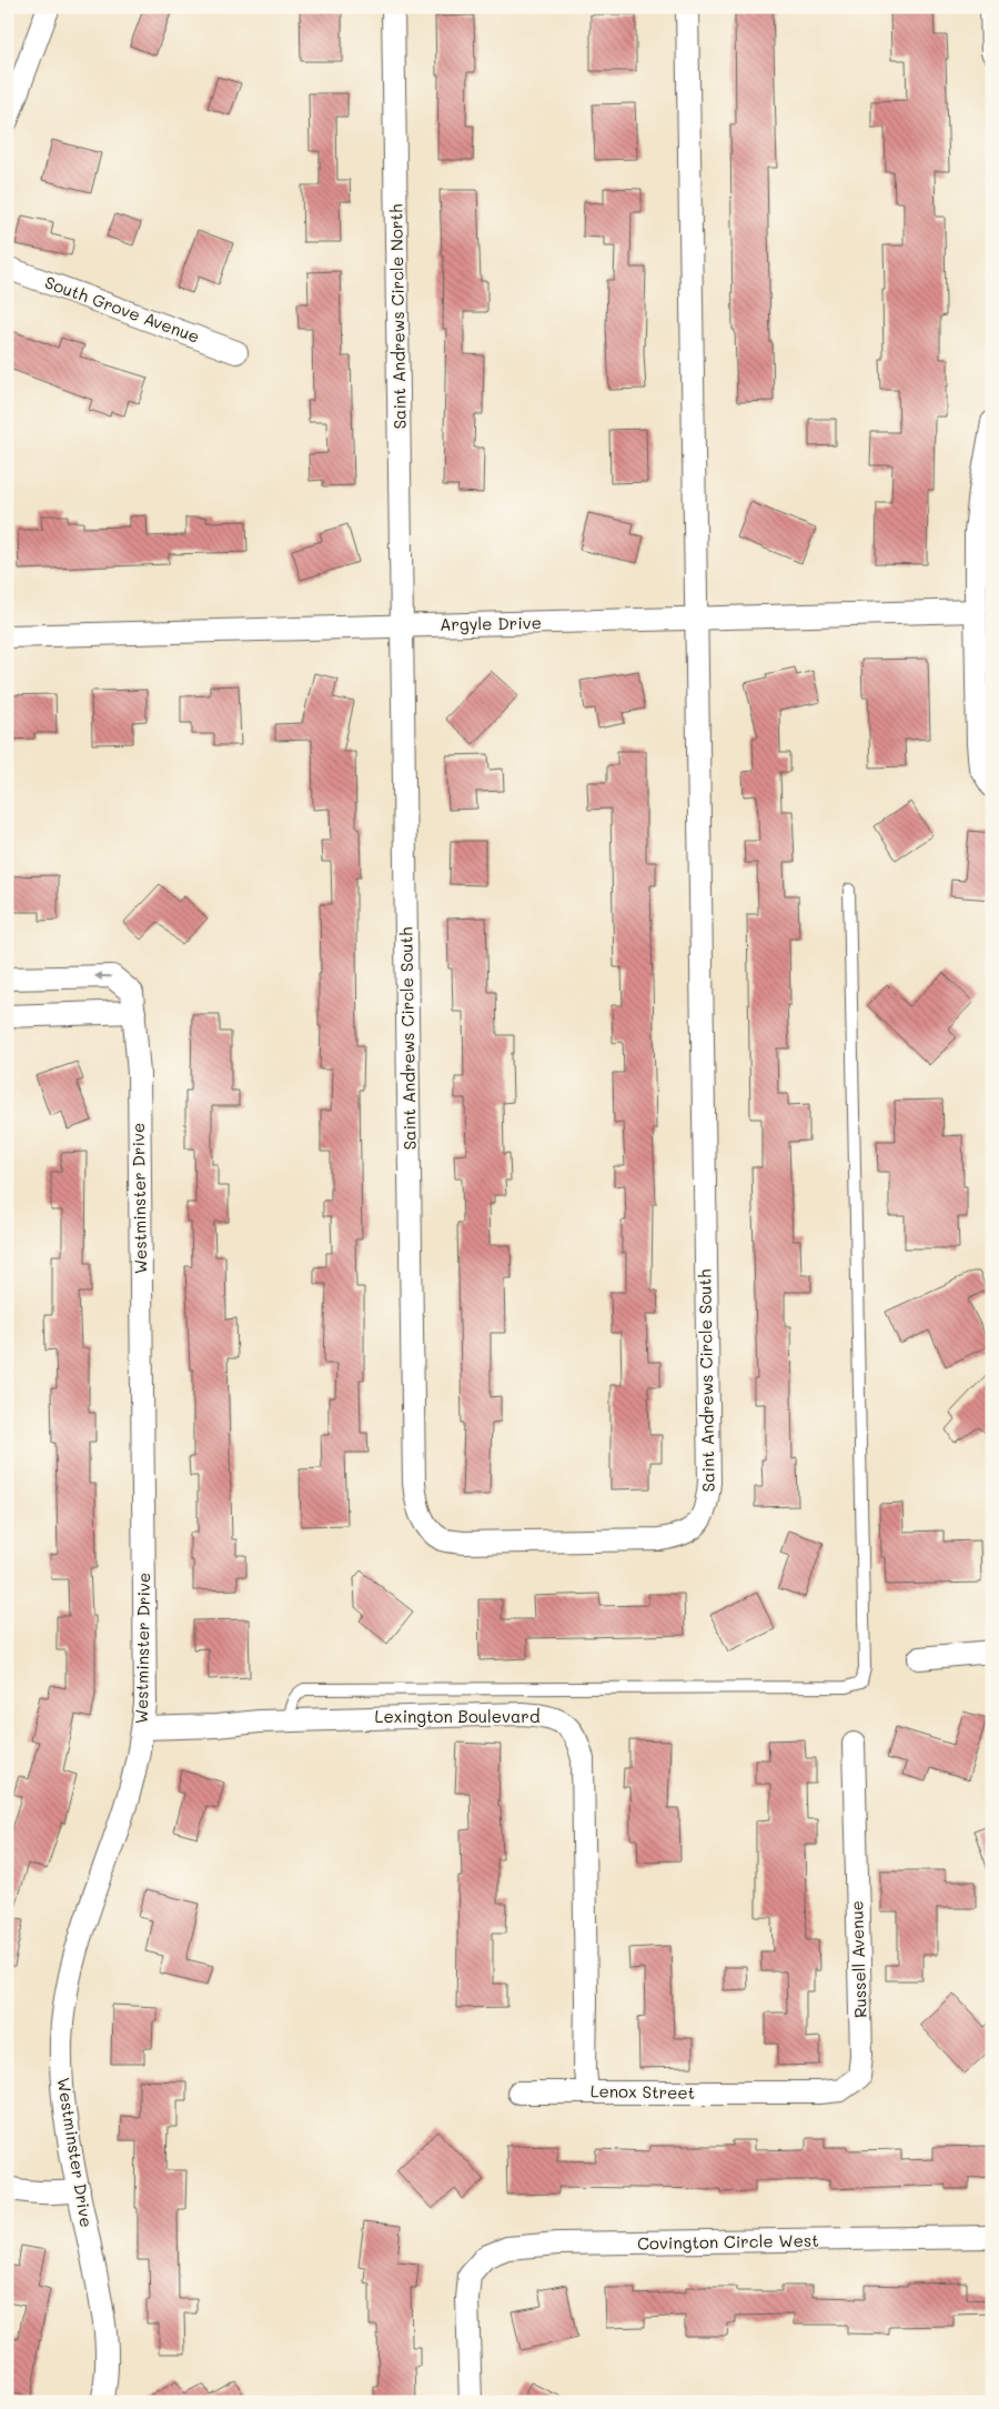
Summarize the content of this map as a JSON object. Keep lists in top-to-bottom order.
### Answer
{
  "streets": {
    "street": [
      "South Grove Avenue",
      "Saint Andrews Circle North",
      "Argyle Drive",
      "Saint Andrews Circle South",
      "Westminster Drive",
      "Lexington Boulevard",
      "Russell Avenue",
      "Lenox Street",
      "Covington Circle West"
    ]
  },
  "crossings": [
    ["Saint Andrews Circle North", "Argyle Drive"],
    ["Saint Andrews Circle North", "Saint Andrews Circle South"],
    ["Argyle Drive", "Saint Andrews Circle South"],
    ["Westminster Drive", "Lexington Boulevard"],
    ["Lexington Boulevard", "Lenox Street"],
    ["Russell Avenue", "Lenox Street"]
  ]
}
